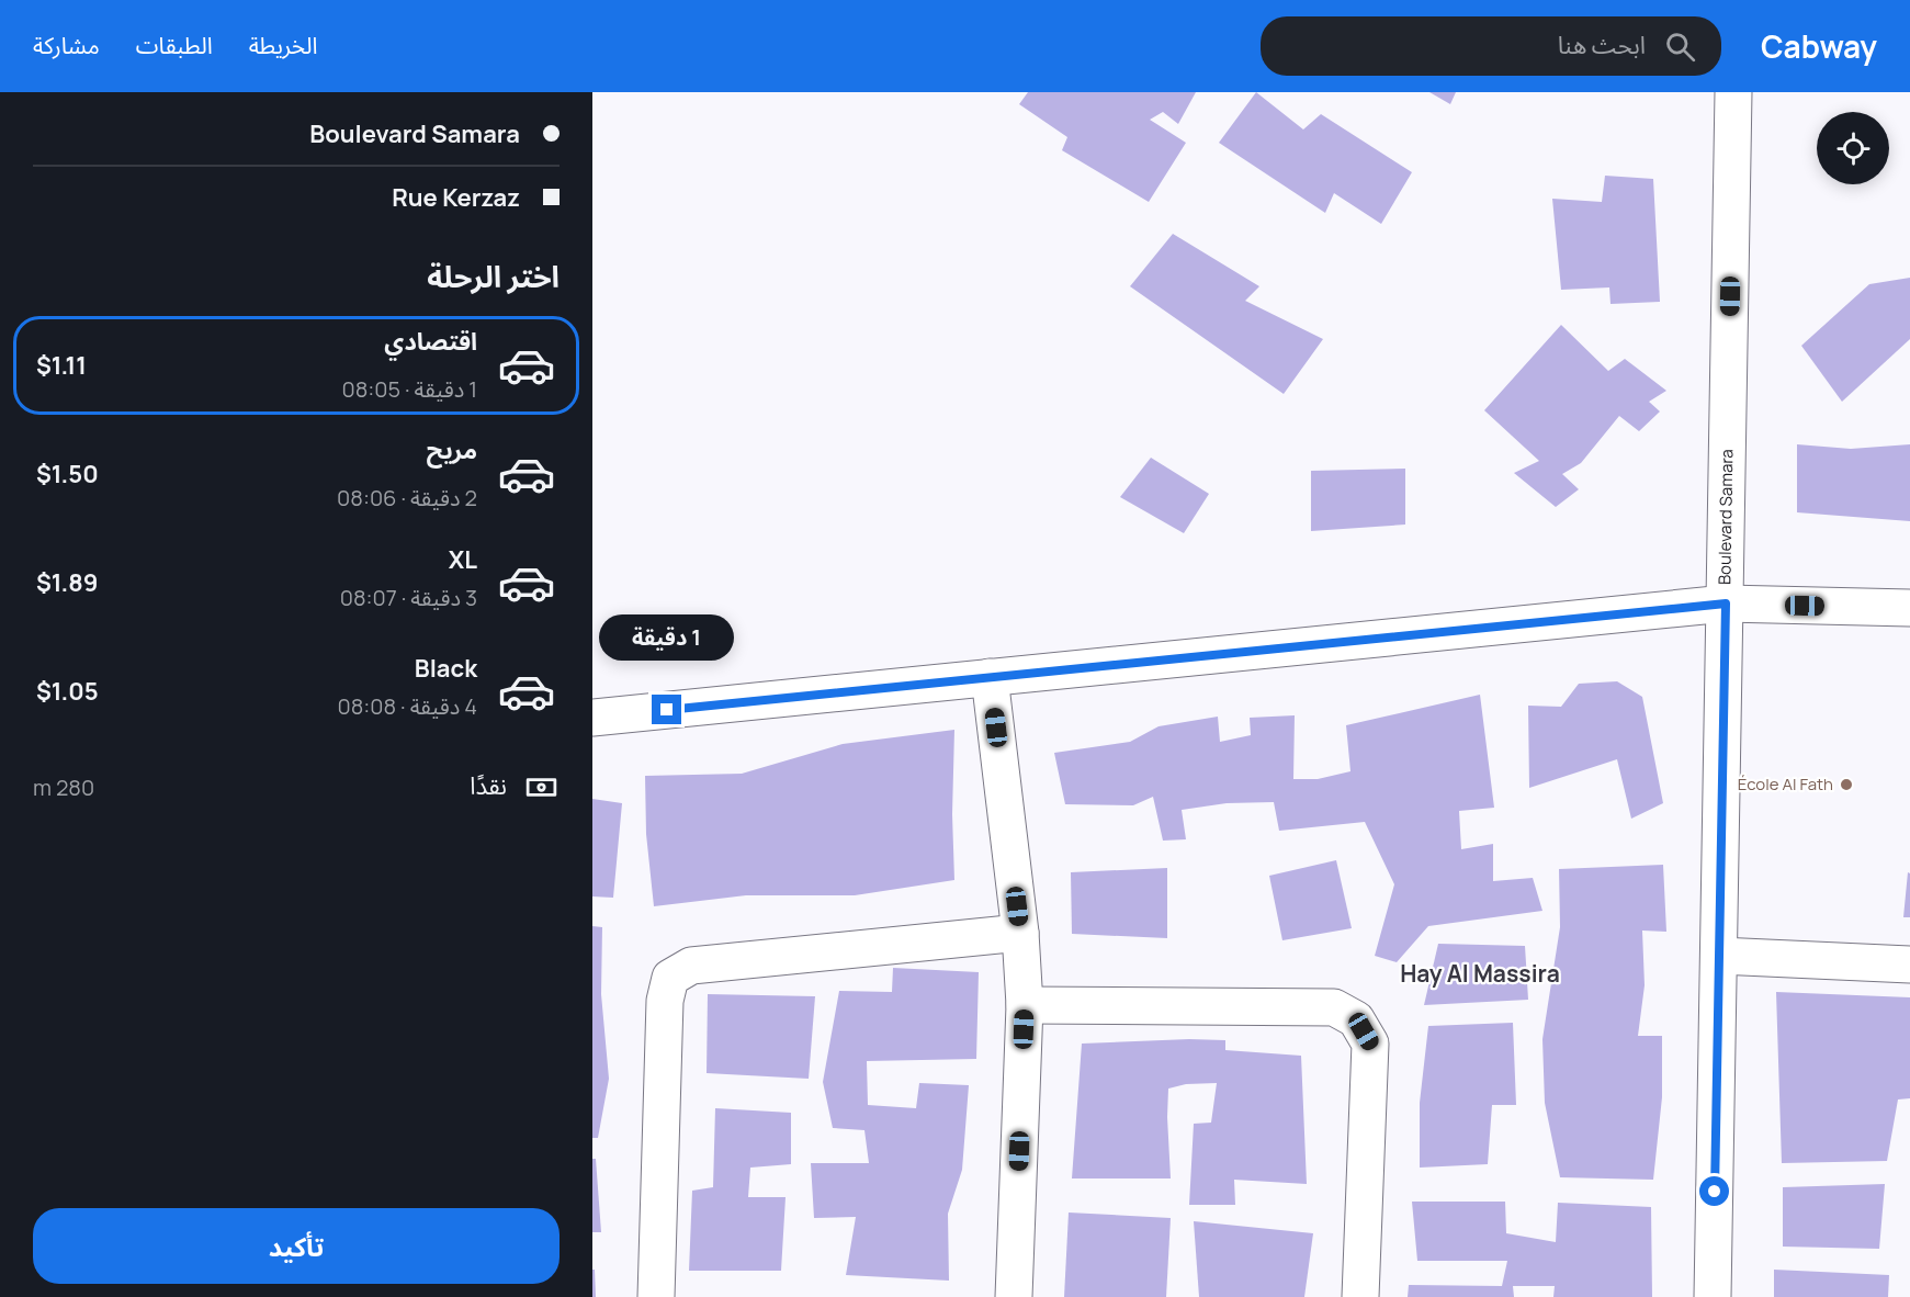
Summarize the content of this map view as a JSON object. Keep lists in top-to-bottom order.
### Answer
{
  "streets": {
    "street": ["Boulevard Samara"]
  },
  "districts": ["Hay Al Massira"],
  "places": ["École Al Fath"],
  "page": {
    "header": "Cabway",
    "search": "ابحث هنا",
    "nav": ["الخريطة", "الطبقات", "مشاركة"],
    "banner": ["Boulevard Samara", "Rue Kerzaz"],
    "heading": "اختر الرحلة",
    "list": [
      {
        "name": "اقتصادي",
        "note": "1 دقيقة · 08:05",
        "value": "$1.11"
      },
      {
        "name": "مريح",
        "note": "2 دقيقة · 08:06",
        "value": "$1.50"
      },
      {
        "name": "XL",
        "note": "3 دقيقة · 08:07",
        "value": "$1.89"
      },
      {
        "name": "Black",
        "note": "4 دقيقة · 08:08",
        "value": "$1.05"
      }
    ],
    "bubble": "1 دقيقة",
    "pay": ["نقدًا", "280 m"],
    "buttons": "تأكيد"
  }
}
